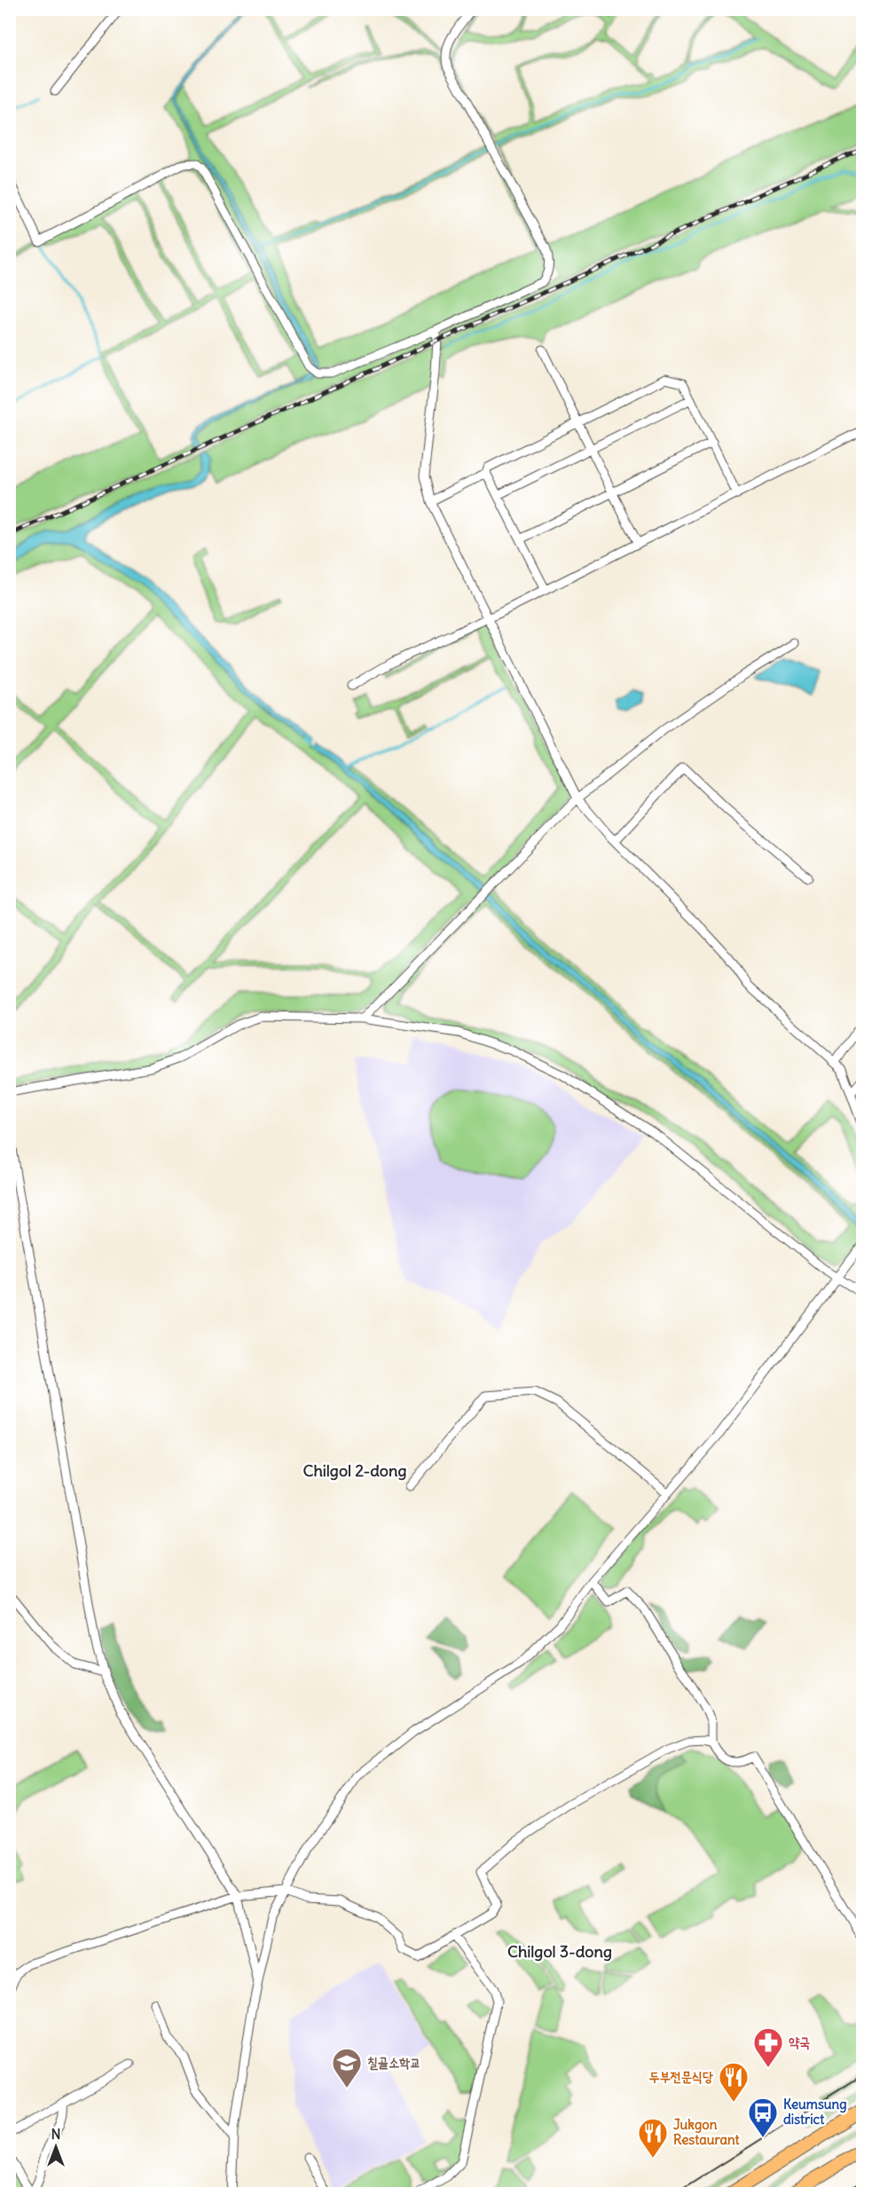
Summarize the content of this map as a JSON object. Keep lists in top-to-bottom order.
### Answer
{
  "districts": ["Chilgol 2-dong", "Chilgol 3-dong"],
  "places": {
    "pharmacy": ["약국"],
    "school or university": ["칠골소학교"],
    "restaurant": ["두부전문식당", "Jukgon Restaurant"],
    "bus stop": ["Keumsung district"]
  },
  "north": "top"
}
